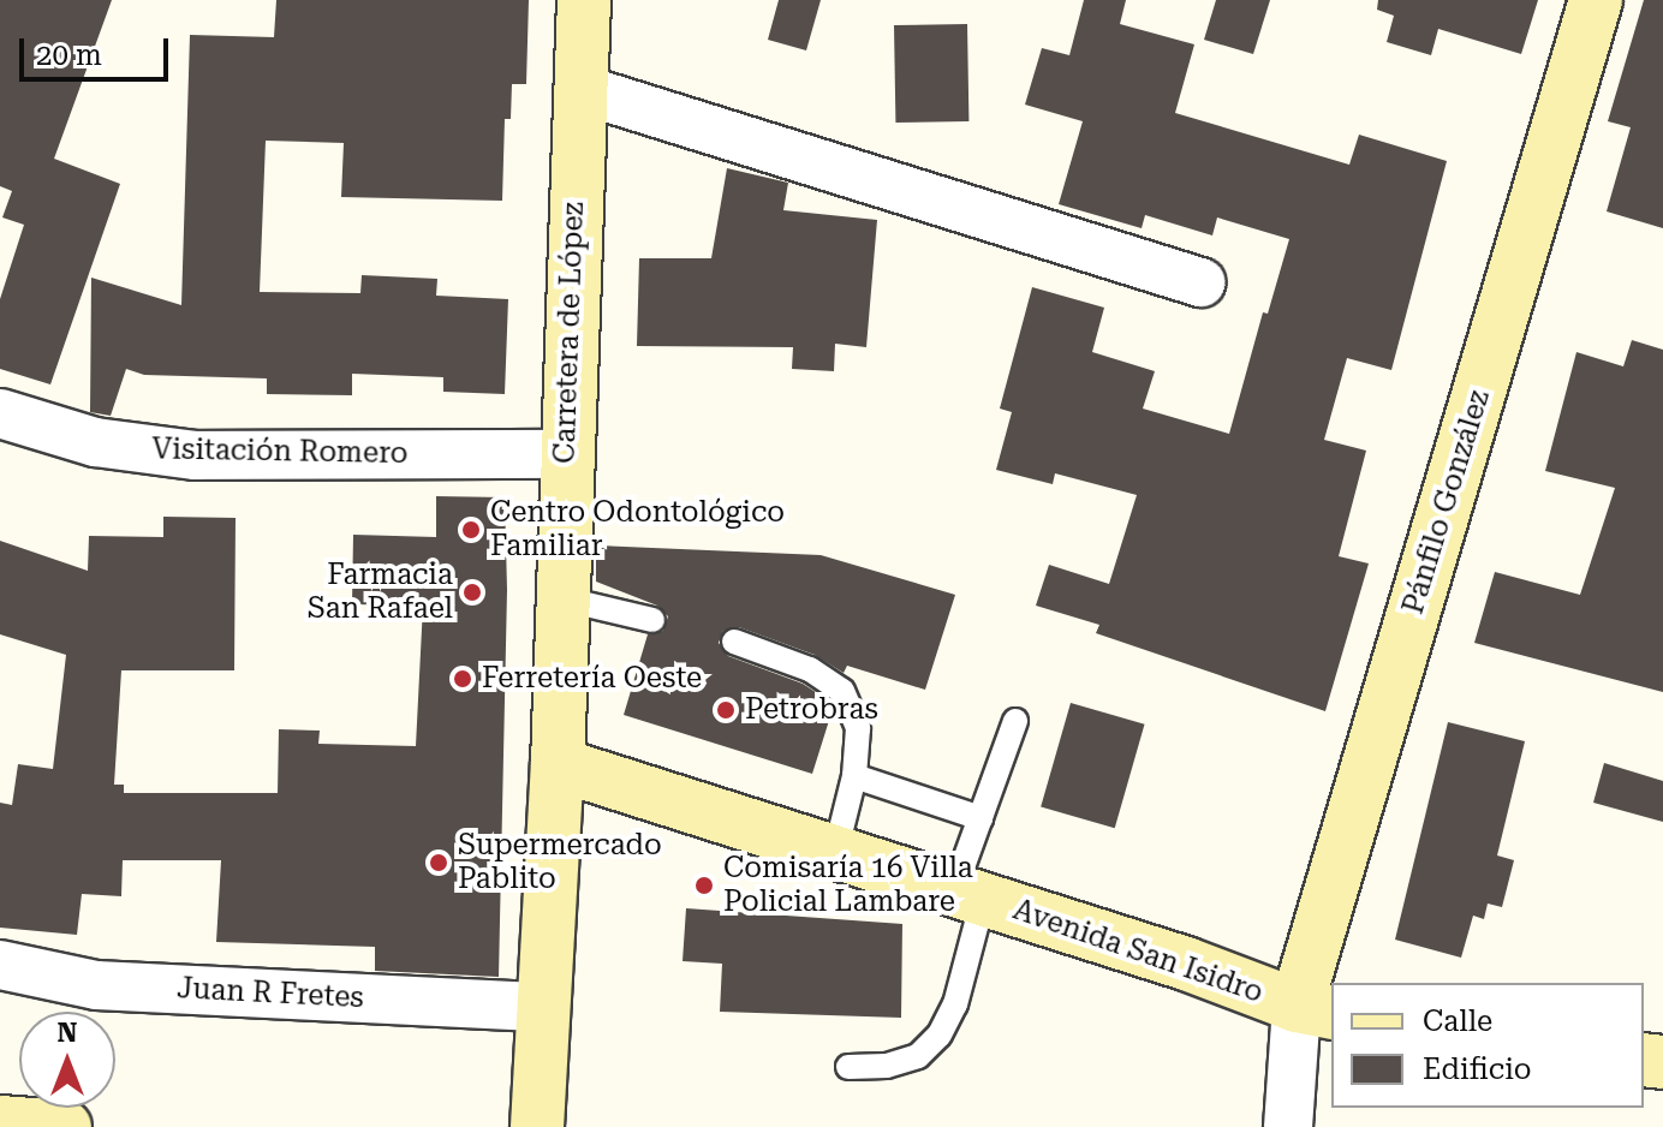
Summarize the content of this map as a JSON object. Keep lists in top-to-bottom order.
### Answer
{
  "streets": {
    "main road": ["Carretera de López", "Pánfilo González", "Avenida San Isidro"],
    "street": ["Visitación Romero", "Juan R Fretes"]
  },
  "crossings": [
    ["Carretera de López", "Visitación Romero"],
    ["Carretera de López", "Avenida San Isidro"],
    ["Carretera de López", "Juan R Fretes"],
    ["Pánfilo González", "Avenida San Isidro"]
  ],
  "places": [
    "Centro Odontológico Familiar",
    "Farmacia San Rafael",
    "Ferretería Oeste",
    "Petrobras",
    "Supermercado Pablito",
    "Comisaría 16 Villa Policial Lambare"
  ],
  "legend": ["Calle", "Edificio"],
  "scale_bar": "20 m",
  "north": "top"
}
